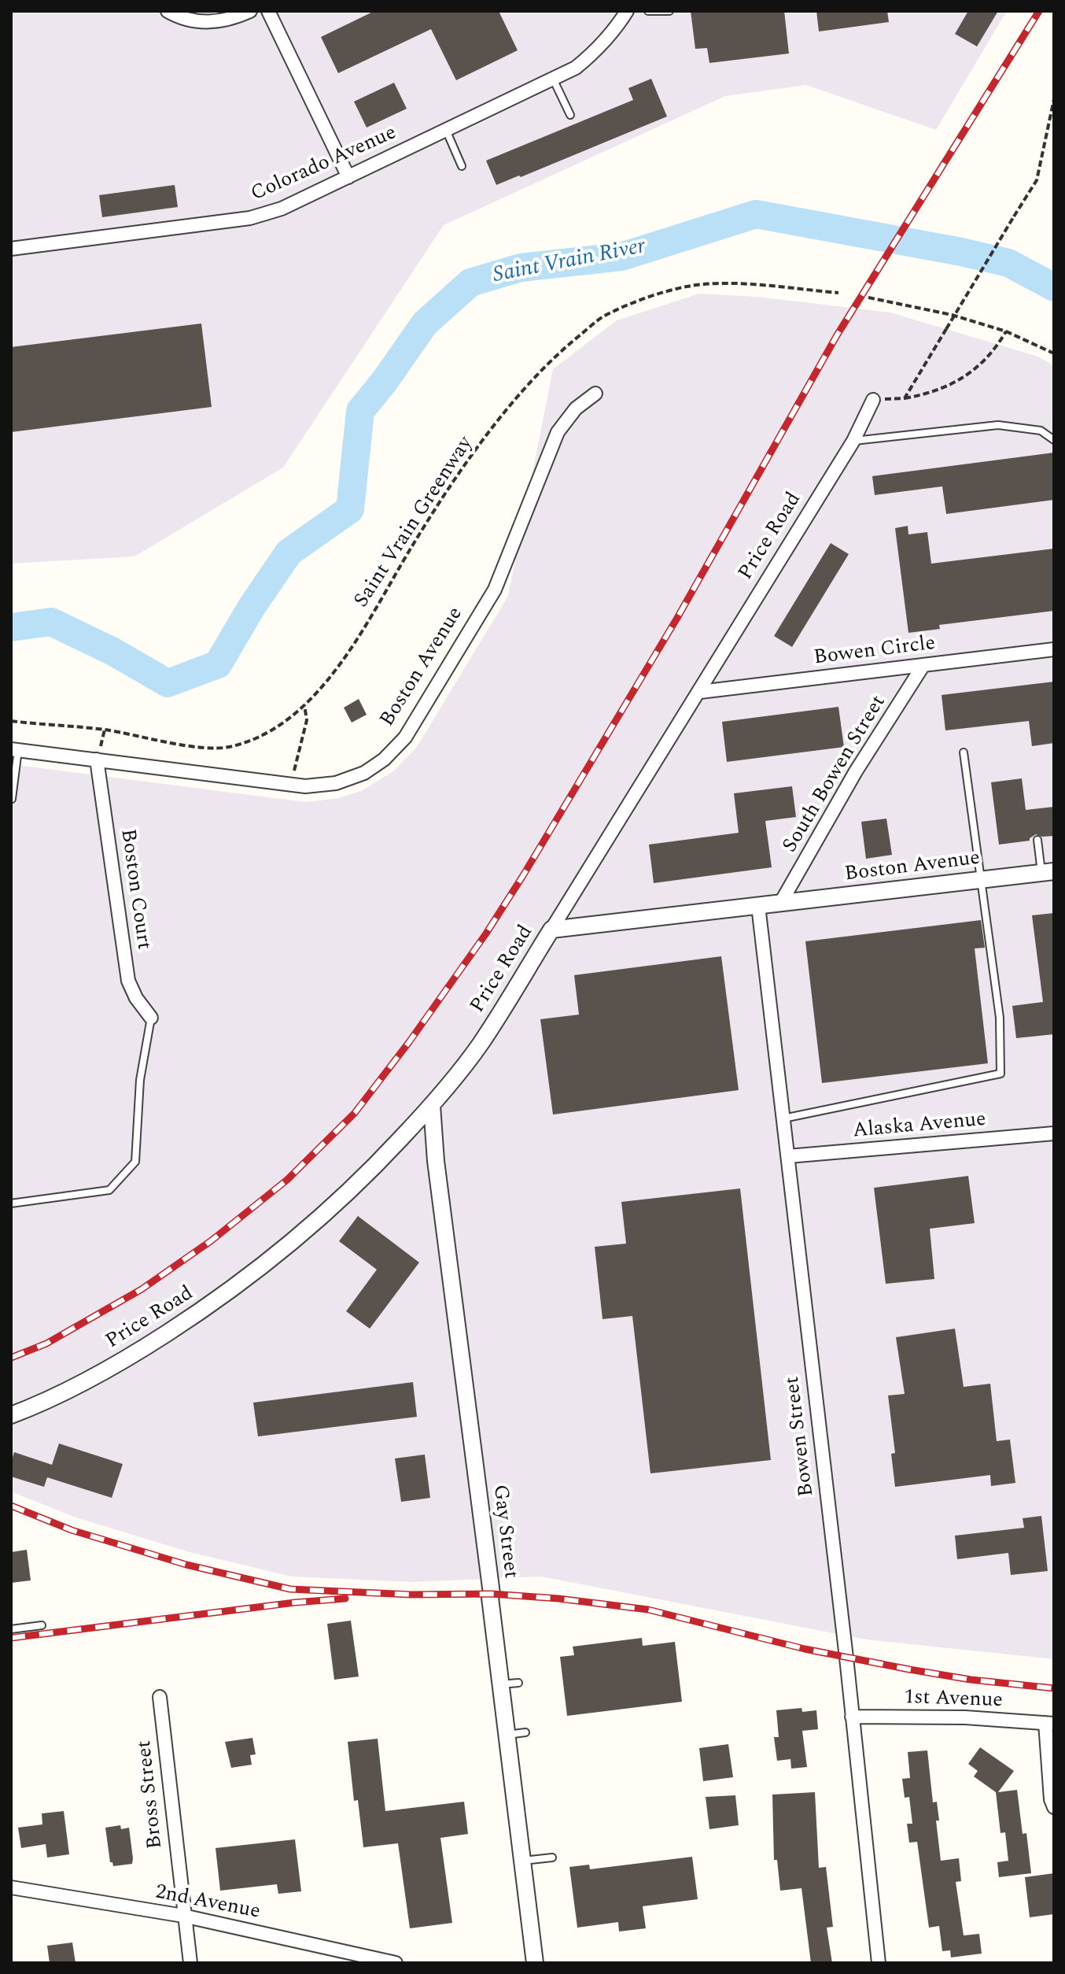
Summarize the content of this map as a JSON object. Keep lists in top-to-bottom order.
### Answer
{
  "streets": {
    "street": [
      "Colorado Avenue",
      "Price Road",
      "Bowen Circle",
      "Boston Avenue",
      "South Bowen Street",
      "Boston Court",
      "Alaska Avenue",
      "Bowen Street",
      "Gay Street",
      "1st Avenue",
      "Bross Street",
      "2nd Avenue"
    ],
    "path": ["Saint Vrain Greenway"]
  },
  "crossings": [
    ["Price Road", "Bowen Circle"],
    ["Price Road", "Boston Avenue"],
    ["Price Road", "Gay Street"],
    ["Bowen Circle", "South Bowen Street"],
    ["Boston Avenue", "South Bowen Street"],
    ["Boston Avenue", "Boston Court"],
    ["Boston Avenue", "Bowen Street"],
    ["Alaska Avenue", "Bowen Street"],
    ["Bowen Street", "1st Avenue"],
    ["Bross Street", "2nd Avenue"]
  ],
  "water": ["Saint Vrain River"]
}
